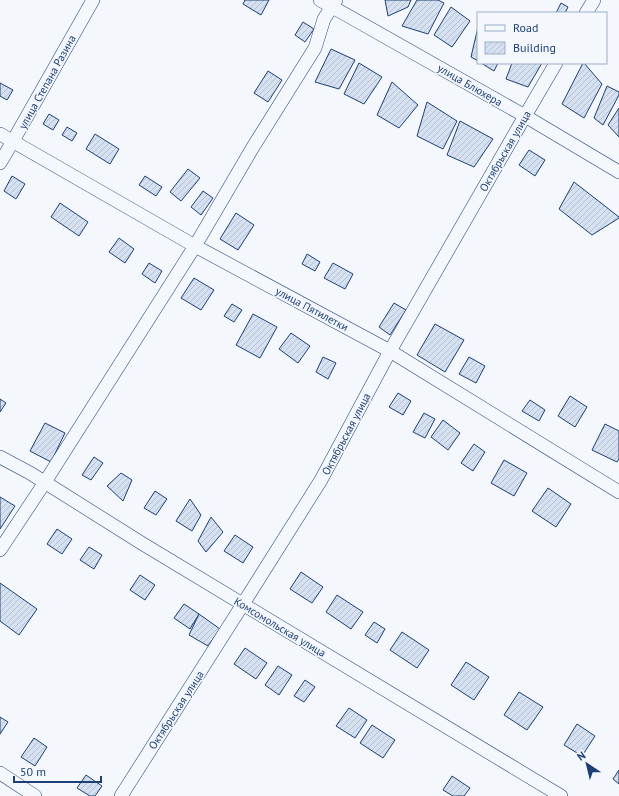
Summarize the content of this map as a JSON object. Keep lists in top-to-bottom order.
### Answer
{
  "streets": {
    "street": [
      "улица Степана Разина",
      "улица Блюхера",
      "Октябрьская улица",
      "улица Пятилетки",
      "Комсомольская улица"
    ]
  },
  "crossings": [
    ["улица Степана Разина", "улица Пятилетки"],
    ["улица Блюхера", "Октябрьская улица"],
    ["Октябрьская улица", "улица Пятилетки"],
    ["Октябрьская улица", "Комсомольская улица"]
  ],
  "legend": ["Road", "Building"],
  "scale_bar": "50 m",
  "north": "top left"
}
